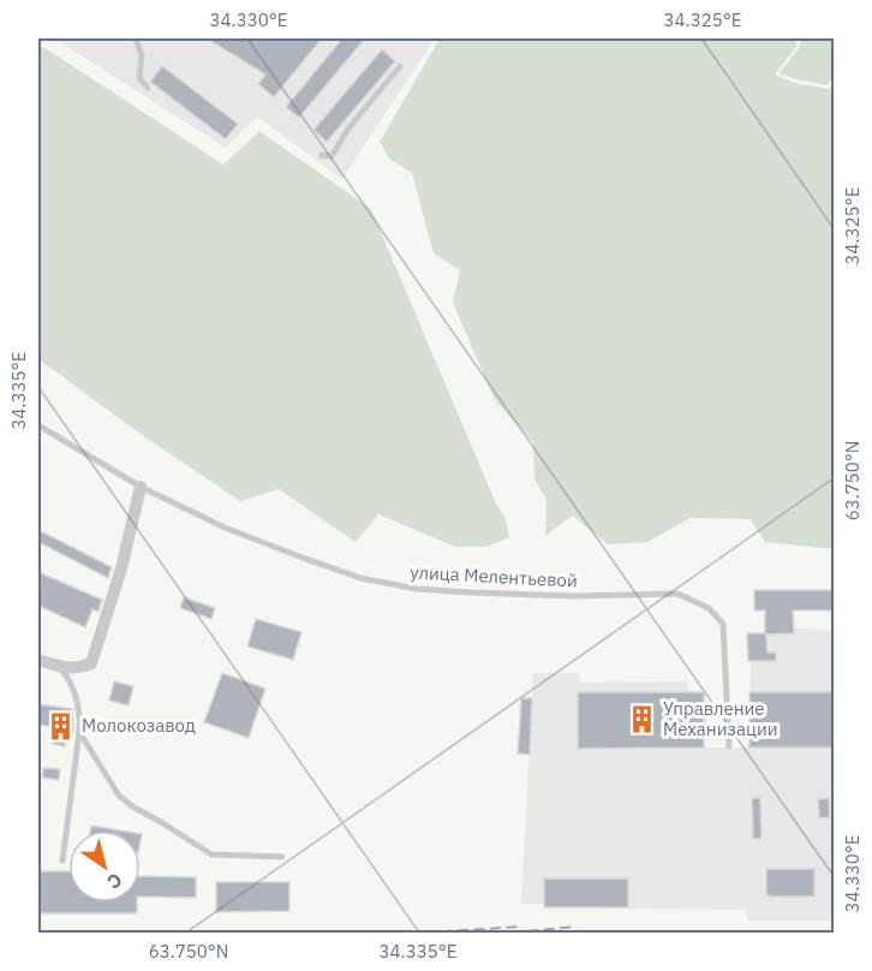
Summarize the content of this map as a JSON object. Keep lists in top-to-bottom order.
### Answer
{
  "streets": {
    "lane": ["улица Мелентьевой"]
  },
  "places": {
    "building": ["Управление Механизации", "Молокозавод"]
  },
  "north": "bottom right",
  "coordinates": [
    "34.330°E",
    "34.325°E",
    "34.335°E",
    "63.750°N"
  ]
}
